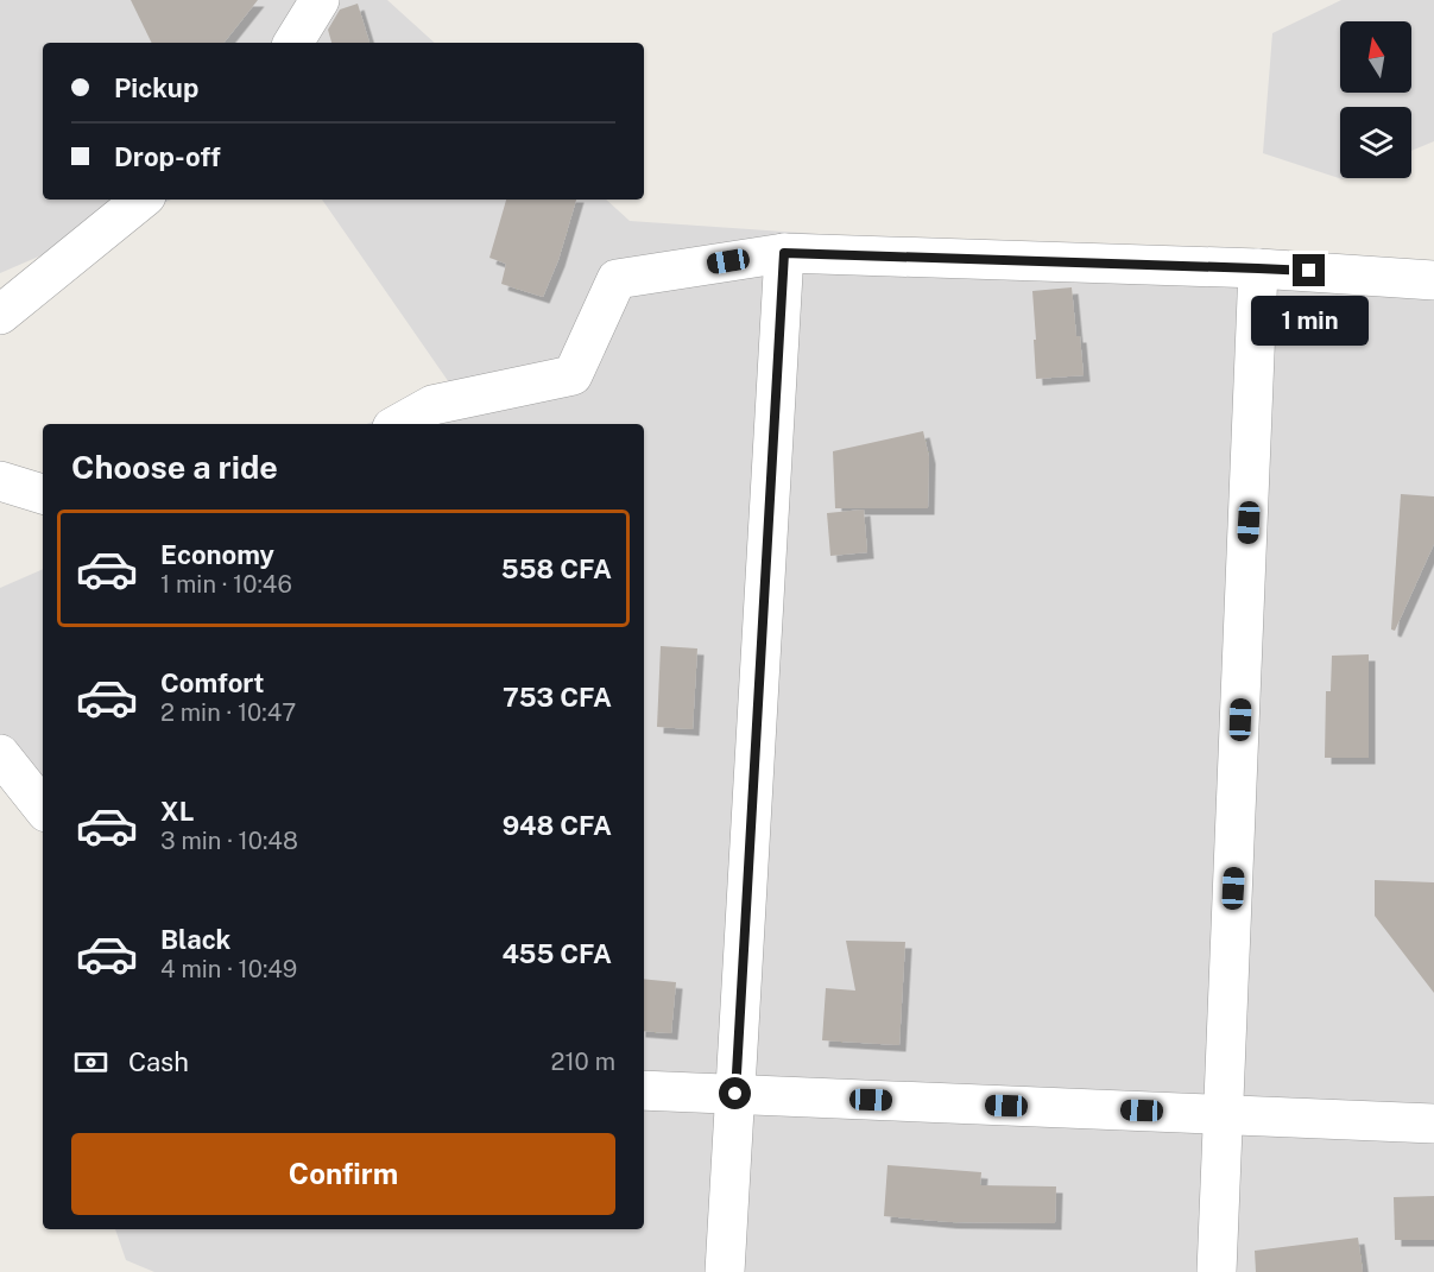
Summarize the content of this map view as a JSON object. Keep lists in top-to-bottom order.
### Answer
{
  "north": "top",
  "page": {
    "banner": ["Pickup", "Drop-off"],
    "bubble": "1 min",
    "heading": "Choose a ride",
    "list": [
      {
        "name": "Economy",
        "note": "1 min · 10:46",
        "value": "558 CFA"
      },
      {
        "name": "Comfort",
        "note": "2 min · 10:47",
        "value": "753 CFA"
      },
      {
        "name": "XL",
        "note": "3 min · 10:48",
        "value": "948 CFA"
      },
      {
        "name": "Black",
        "note": "4 min · 10:49",
        "value": "455 CFA"
      }
    ],
    "pay": ["Cash", "210 m"],
    "buttons": "Confirm"
  }
}
